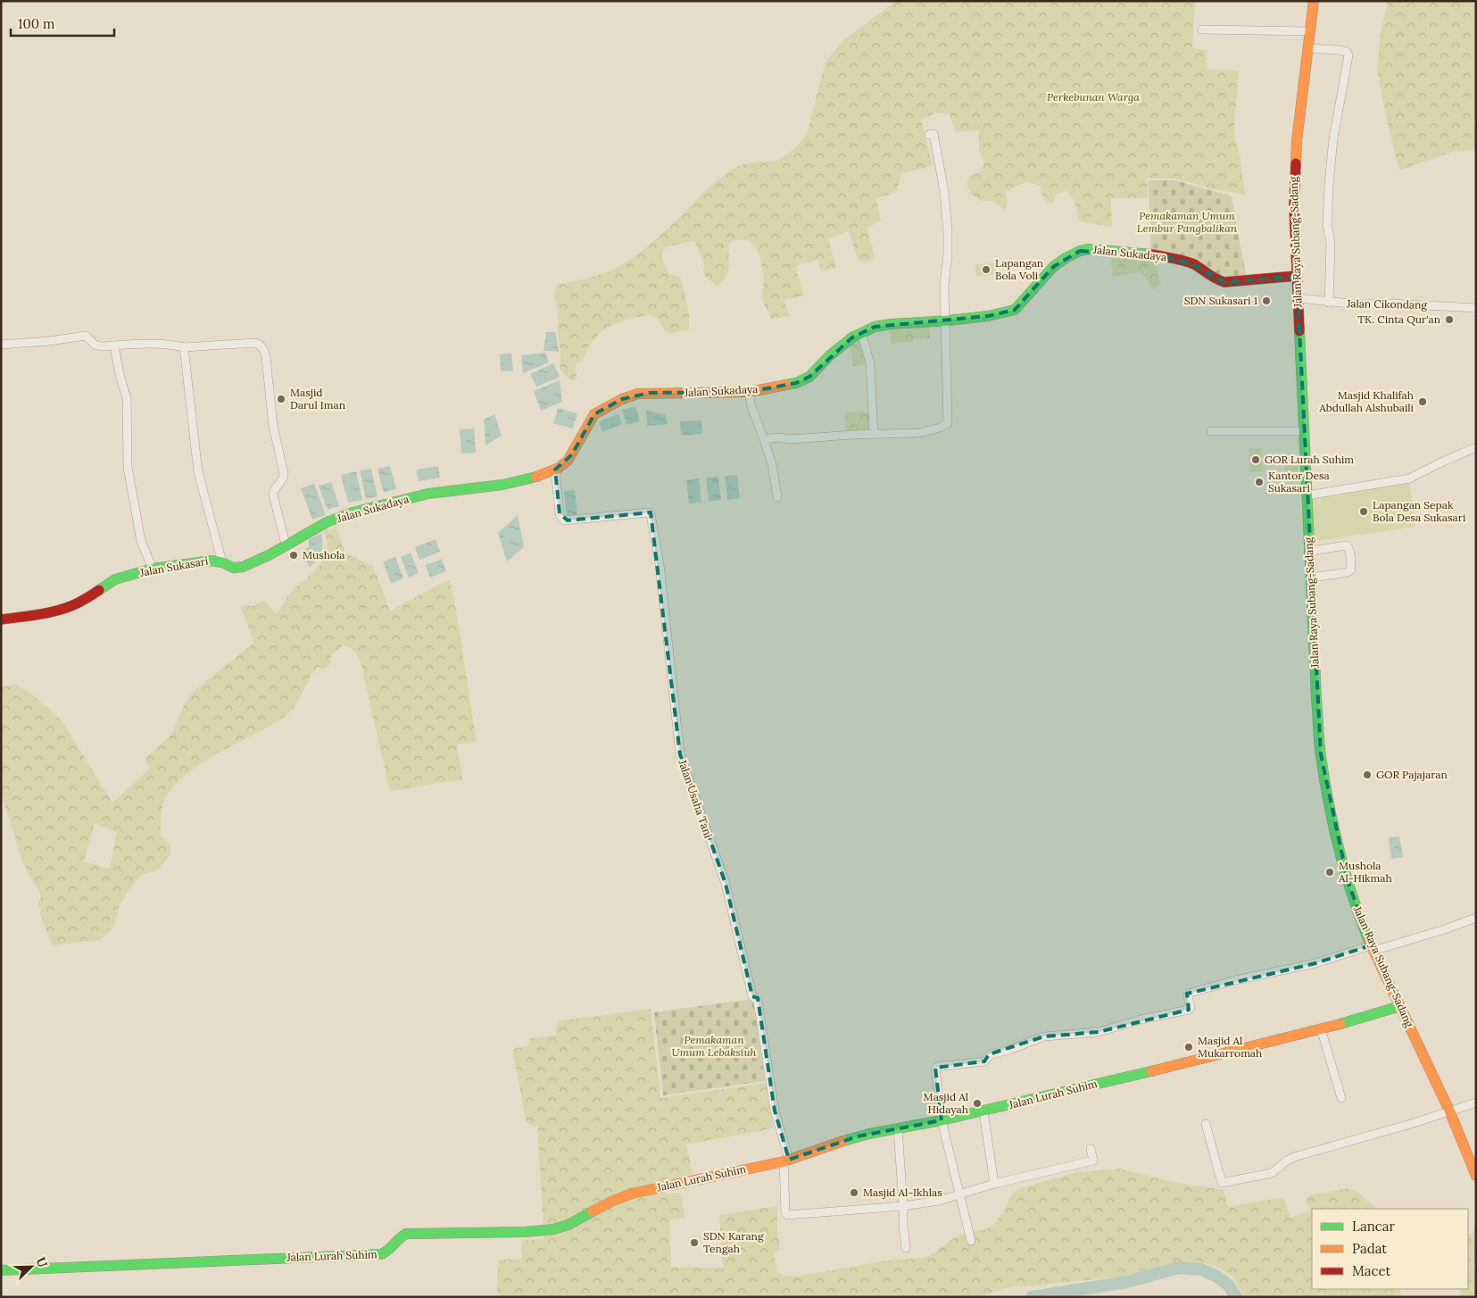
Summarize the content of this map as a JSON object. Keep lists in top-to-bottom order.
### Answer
{
  "streets": {
    "street": [
      "Jalan Raya Subang-Sadang",
      "Jalan Sukadaya",
      "Jalan Cikondang",
      "Jalan Sukasari",
      "Jalan Usaha Tani",
      "Jalan Lurah Suhim"
    ]
  },
  "crossings": [
    ["Jalan Raya Subang-Sadang", "Jalan Sukadaya"],
    ["Jalan Raya Subang-Sadang", "Jalan Cikondang"],
    ["Jalan Raya Subang-Sadang", "Jalan Lurah Suhim"],
    ["Jalan Sukadaya", "Jalan Sukasari"],
    ["Jalan Sukadaya", "Jalan Usaha Tani"],
    ["Jalan Usaha Tani", "Jalan Lurah Suhim"]
  ],
  "parks": ["Perkebunan Warga", "Pemakaman Umum Lembur Pangbalikan", "Pemakaman Umum Lebaksiuh"],
  "places": [
    "Lapangan Bola Voli",
    "SDN Sukasari 1",
    "TK. Cinta Qur'an",
    "Masjid Darul Iman",
    "Masjid Khalifah Abdullah Alshubaili",
    "GOR Lurah Suhim",
    "Kantor Desa Sukasari",
    "Lapangan Sepak Bola Desa Sukasari",
    "Mushola",
    "GOR Pajajaran",
    "Mushola Al-Hikmah",
    "Masjid Al Mukarromah",
    "Masjid Al Hidayah",
    "Masjid Al-Ikhlas",
    "SDN Karang Tengah"
  ],
  "legend": ["Lancar", "Padat", "Macet"],
  "scale_bar": "100 m",
  "north": "top right"
}
